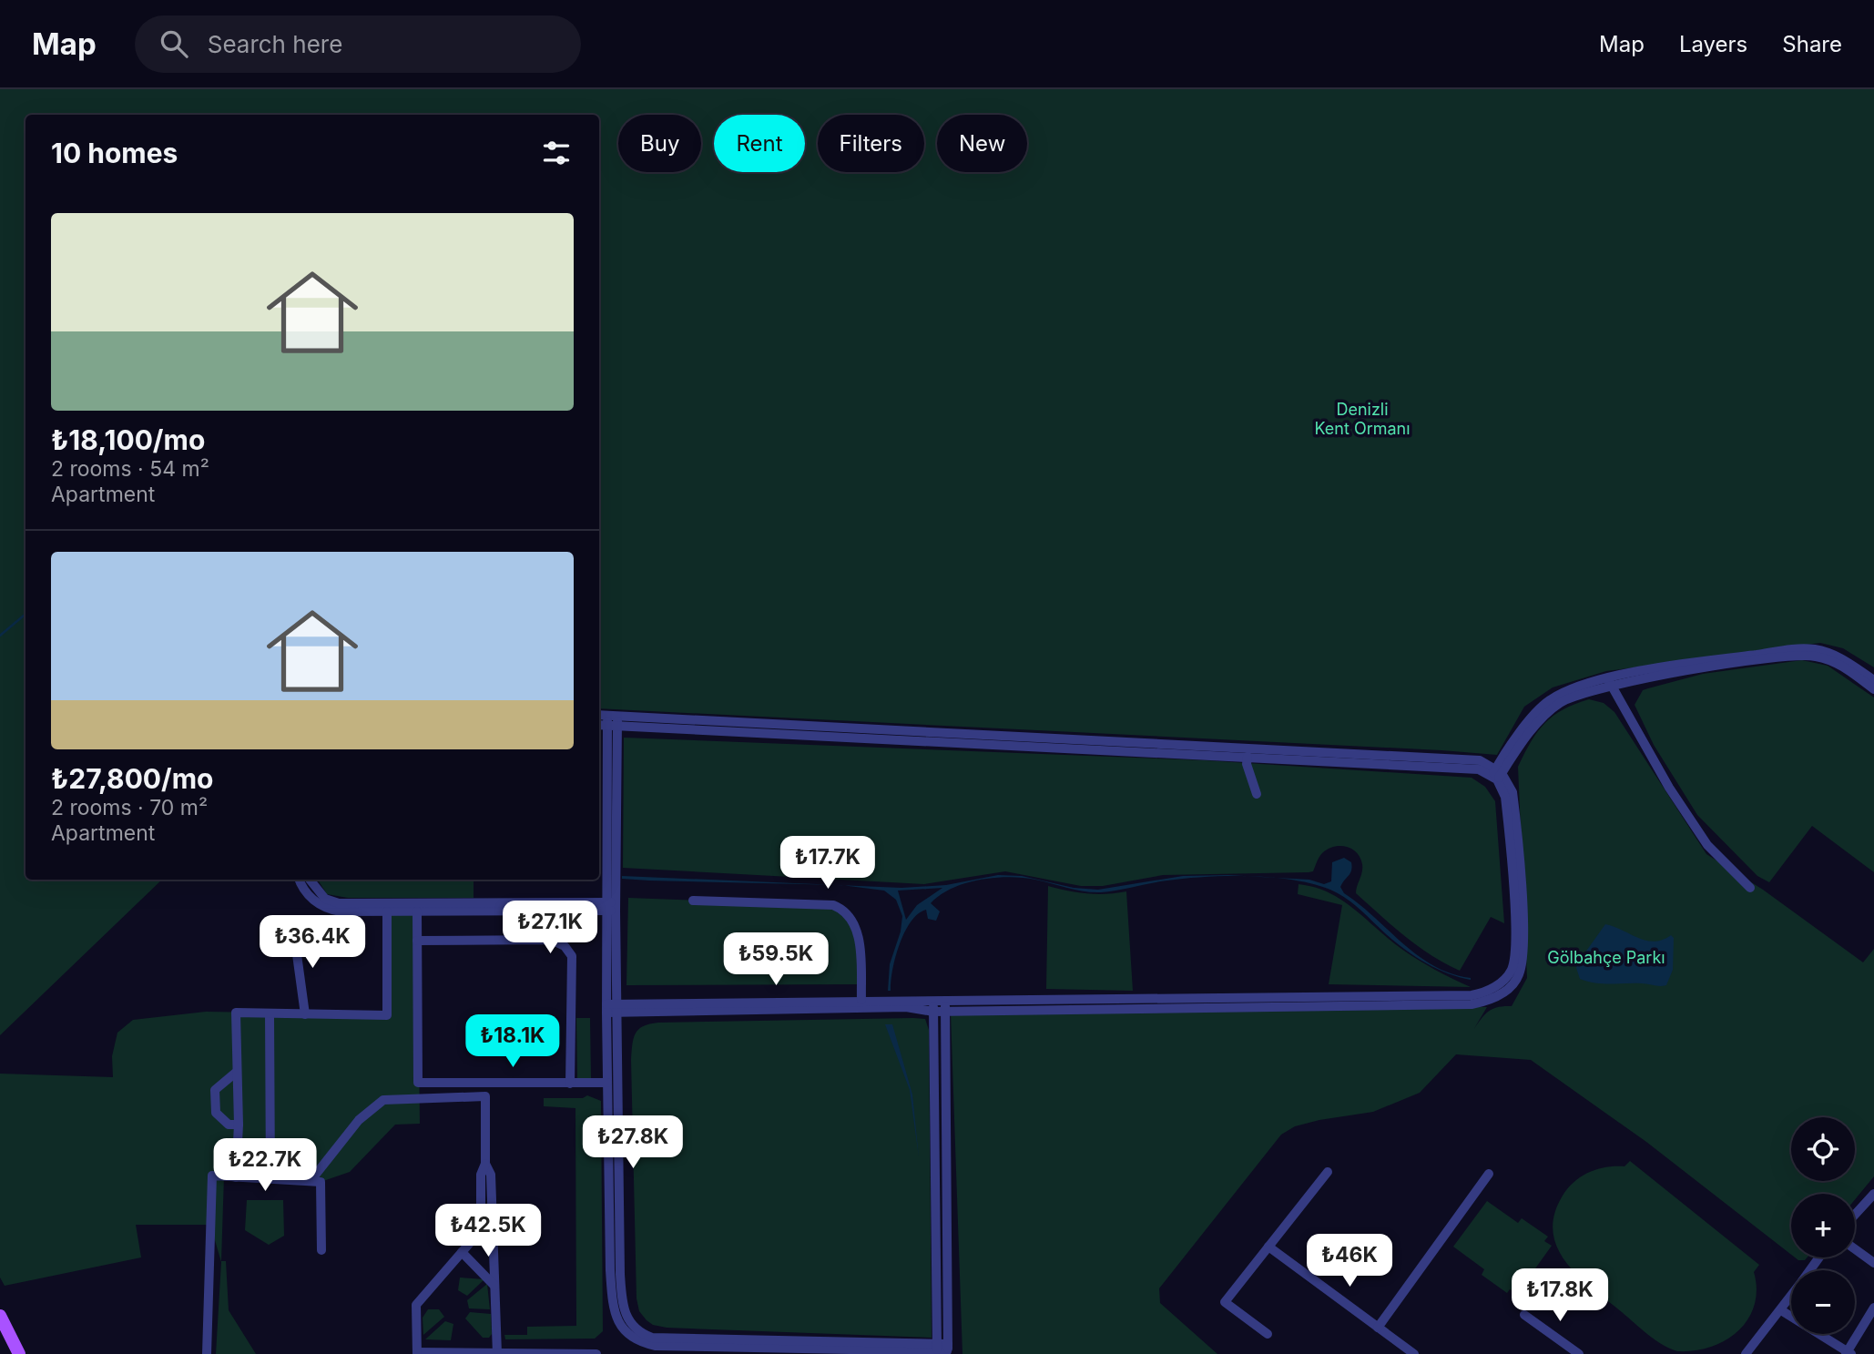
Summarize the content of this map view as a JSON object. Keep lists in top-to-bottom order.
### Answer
{
  "parks": ["Denizli Kent Ormanı", "Gölbahçe Parkı"],
  "page": {
    "header": "Map",
    "search": "Search here",
    "nav": ["Map", "Layers", "Share"],
    "chip": [
      "Buy",
      "Rent",
      "Filters",
      "New"
    ],
    "heading": "10 homes",
    "list": [
      {
        "name": "₺18,100/mo",
        "note": "2 rooms · 54 m² · Apartment"
      },
      {
        "name": "₺27,800/mo",
        "note": "2 rooms · 70 m² · Apartment"
      }
    ],
    "price": [
      "₺17.7K",
      "₺27.1K",
      "₺36.4K",
      "₺59.5K",
      "₺18.1K",
      "₺27.8K",
      "₺22.7K",
      "₺42.5K",
      "₺46K",
      "₺17.8K"
    ],
    "map_buttons": ["+", "−"]
  }
}
